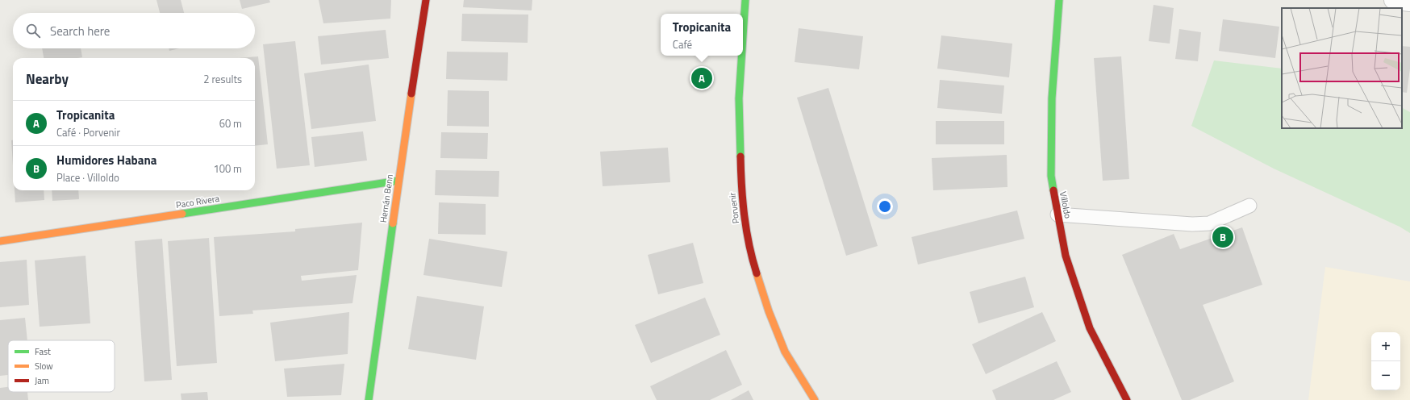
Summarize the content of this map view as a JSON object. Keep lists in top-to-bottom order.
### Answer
{
  "streets": {
    "street": [
      "Hernán Benn",
      "Paco Rivera",
      "Villoldo",
      "Porvenir"
    ]
  },
  "crossings": [
    ["Hernán Benn", "Paco Rivera"]
  ],
  "legend": ["Fast", "Slow", "Jam"],
  "page": {
    "search": "Search here",
    "popup": ["Tropicanita", "Café"],
    "heading": ["Nearby", "2 results"],
    "pins": ["A", "B"],
    "list": [
      {
        "mark": "A",
        "name": "Tropicanita",
        "note": "Café · Porvenir",
        "value": "60 m"
      },
      {
        "mark": "B",
        "name": "Humidores Habana",
        "note": "Place · Villoldo",
        "value": "100 m"
      }
    ],
    "map_buttons": ["+", "−"]
  }
}
